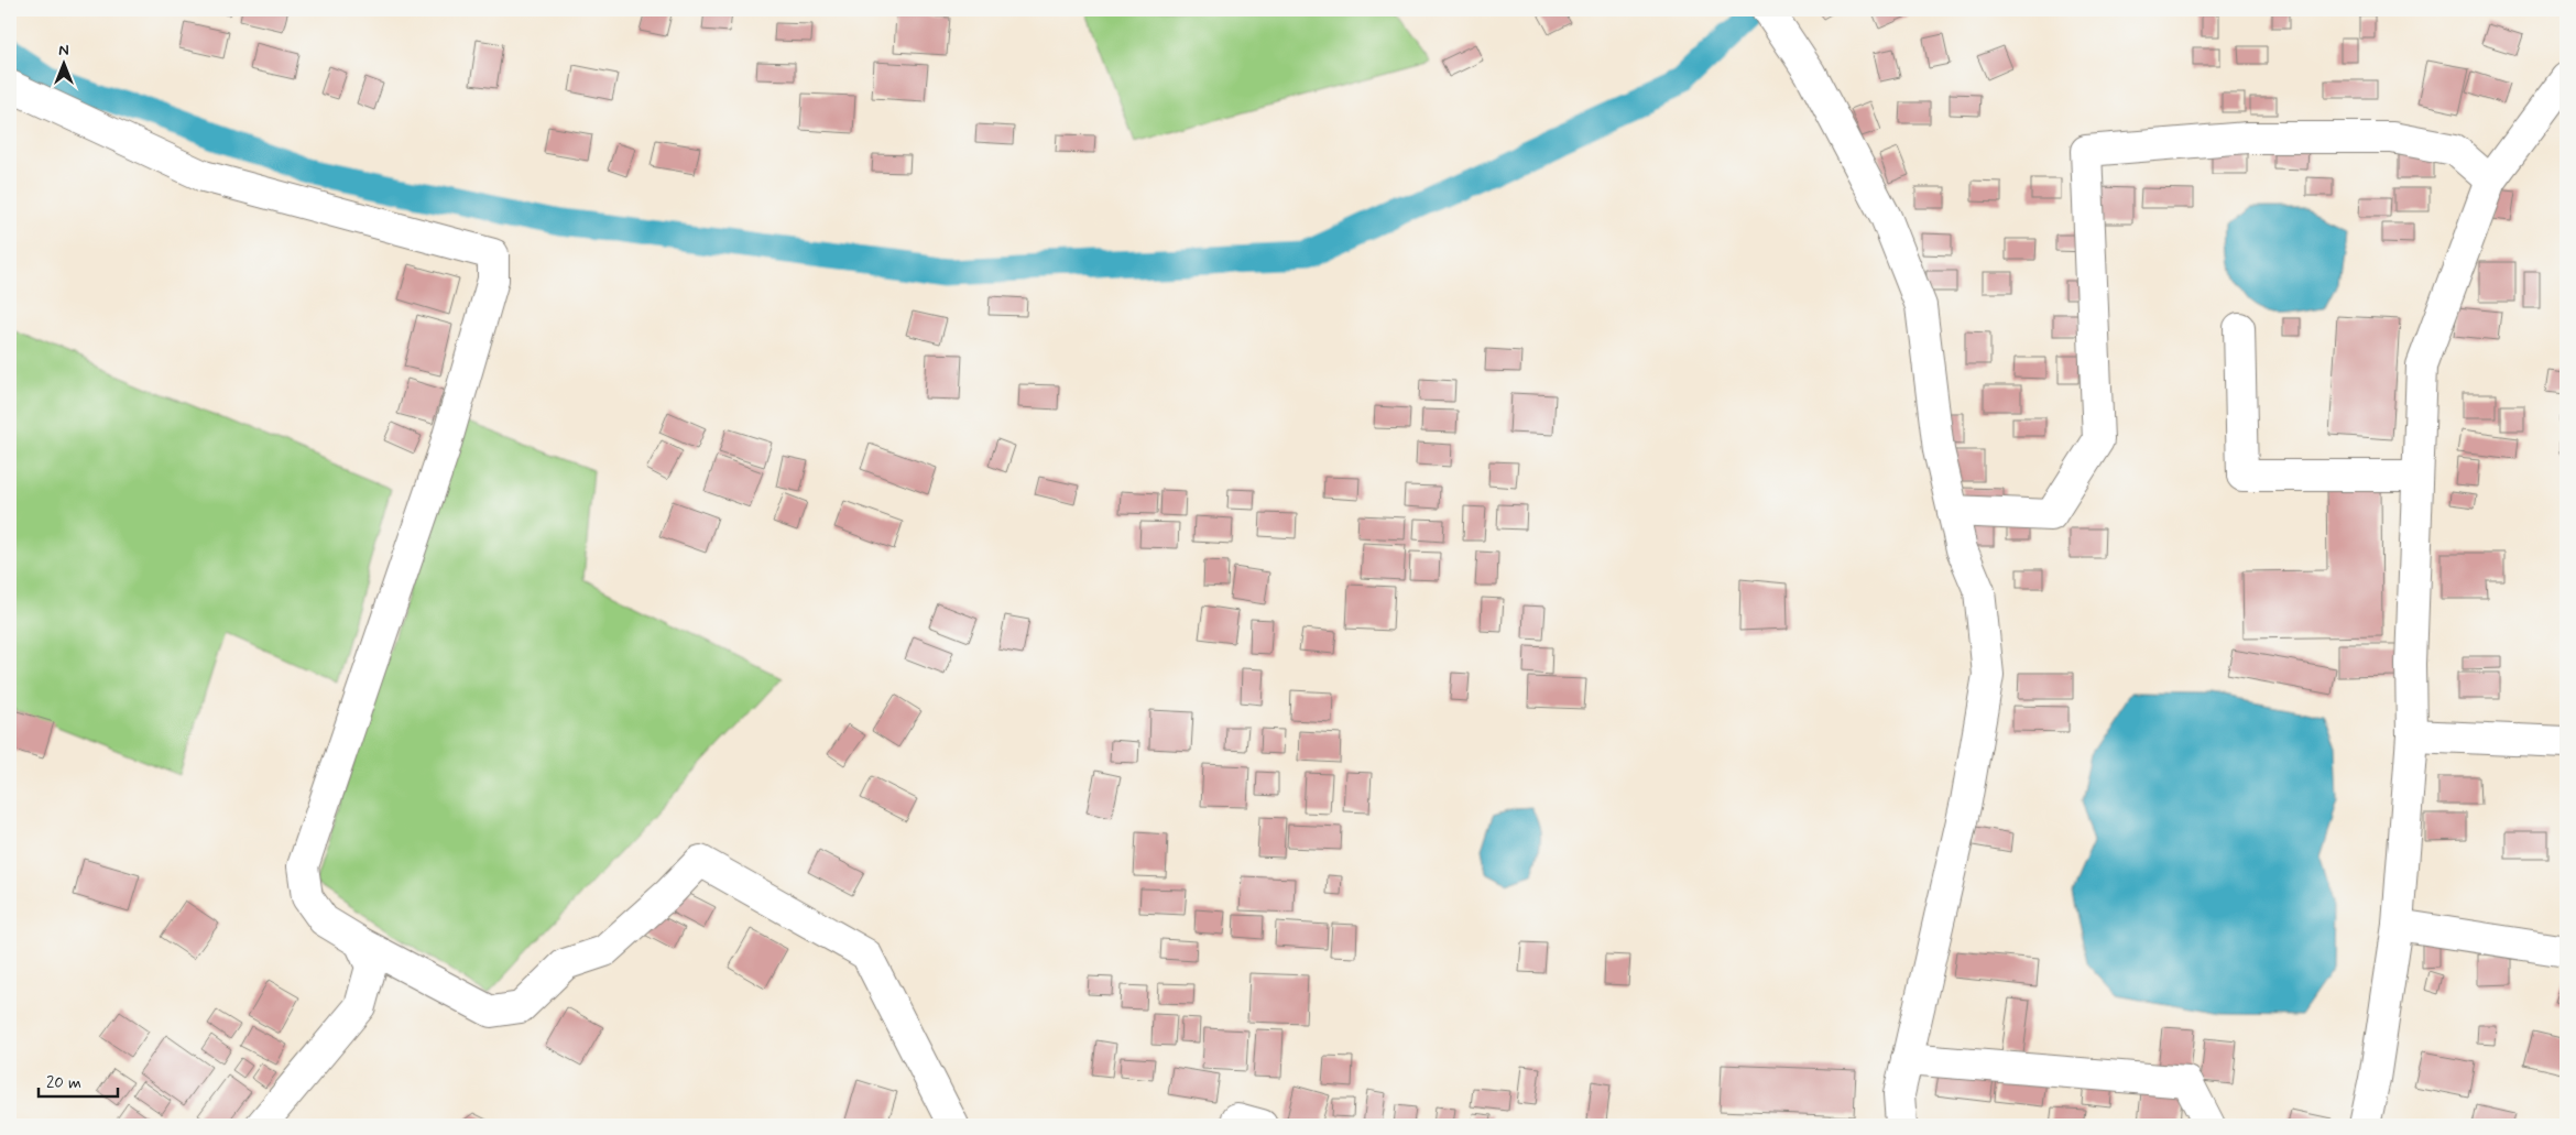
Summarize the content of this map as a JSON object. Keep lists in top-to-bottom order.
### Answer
{
  "scale_bar": "20 m",
  "north": "top"
}
